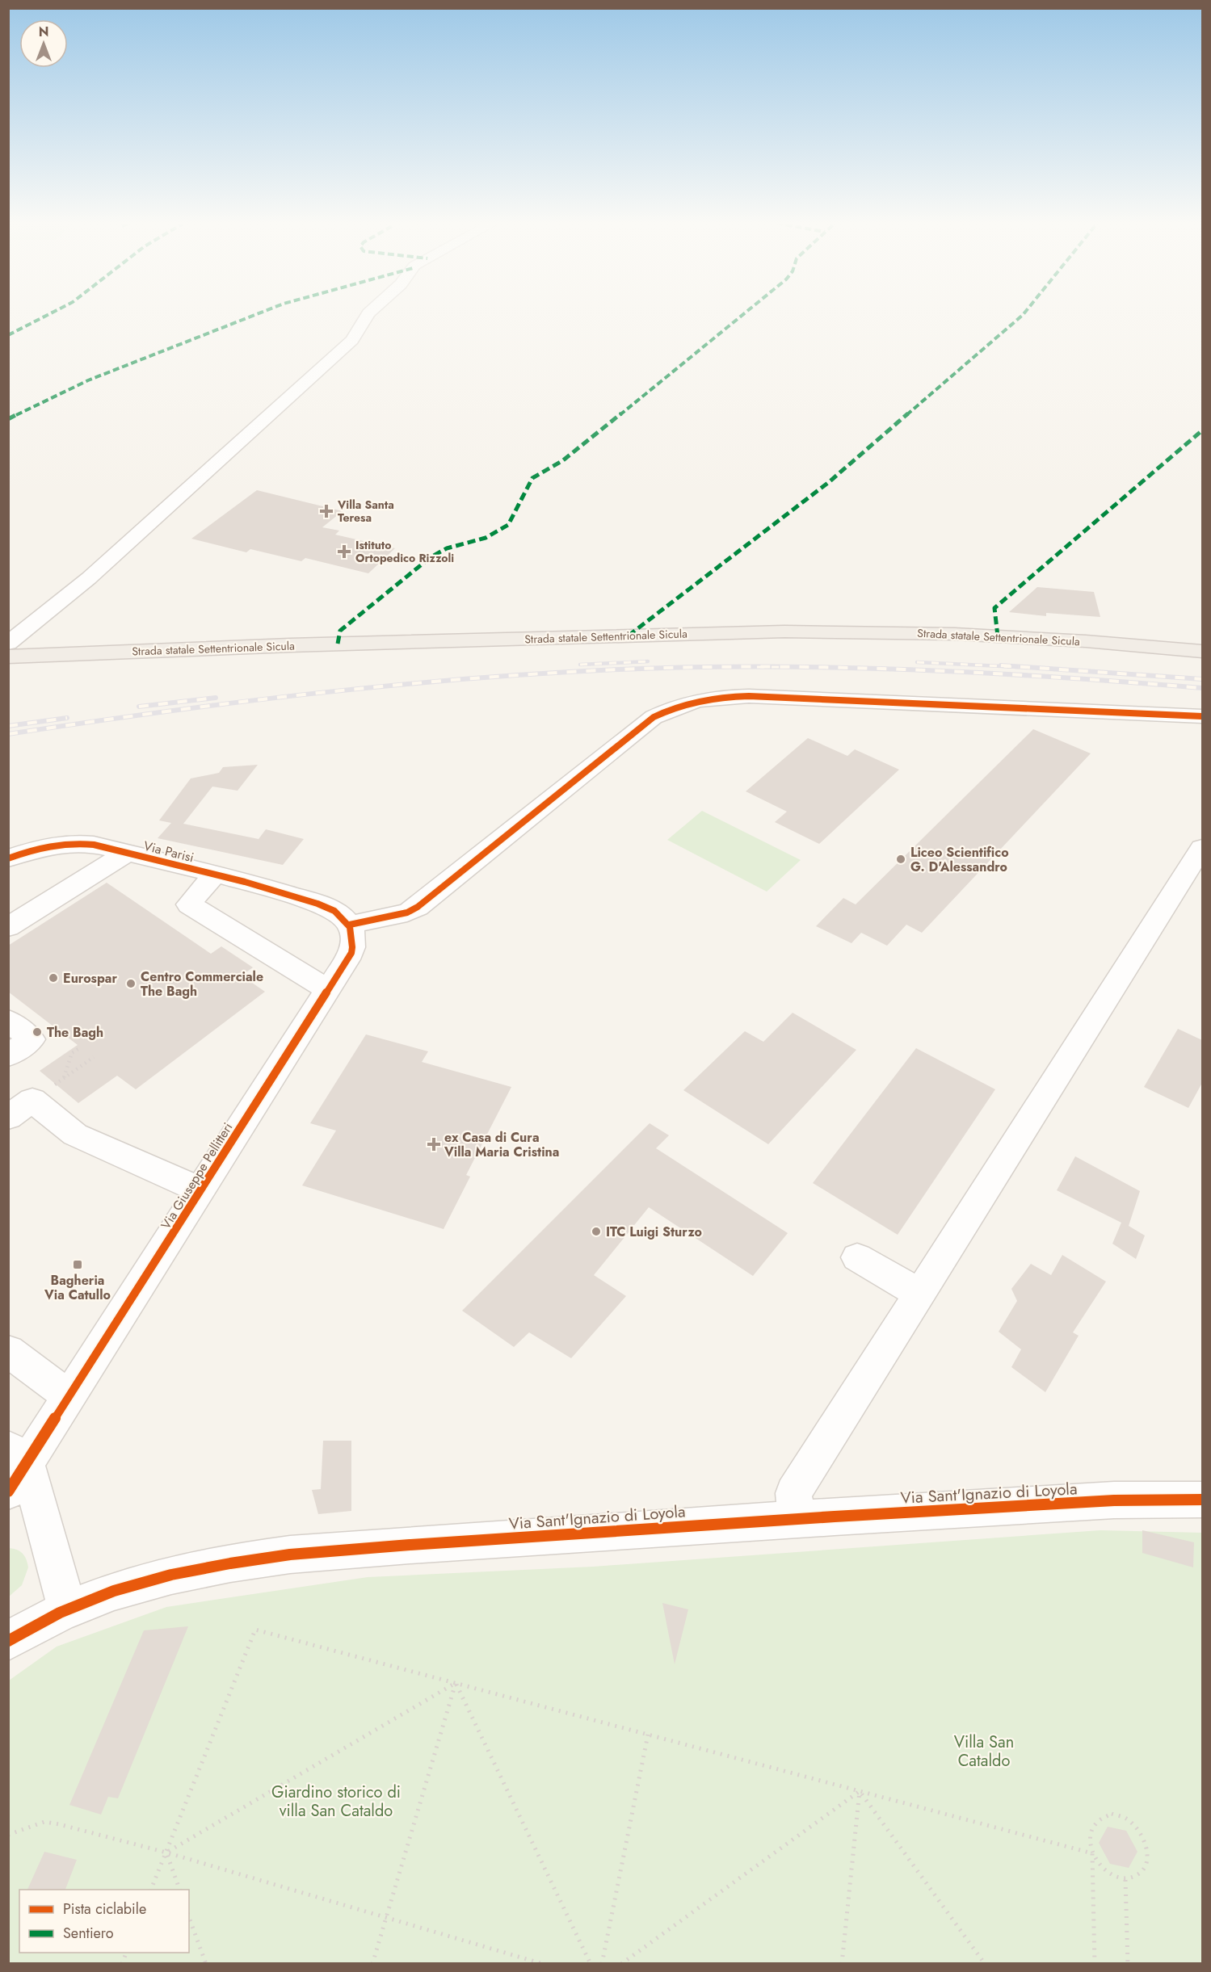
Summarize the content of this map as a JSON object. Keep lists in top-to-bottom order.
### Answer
{
  "streets": {
    "main road": ["Strada statale Settentrionale Sicula"],
    "street": ["Via Parisi", "Via Giuseppe Pellitteri", "Via Sant'Ignazio di Loyola"]
  },
  "crossings": [
    ["Via Parisi", "Via Giuseppe Pellitteri"]
  ],
  "parks": ["Villa San Cataldo", "Giardino storico di villa San Cataldo"],
  "places": {
    "health": ["Villa Santa Teresa", "Istituto Ortopedico Rizzoli", "ex Casa di Cura Villa Maria Cristina"],
    "other": [
      "Liceo Scientifico G. D'Alessandro",
      "Eurospar",
      "Centro Commerciale The Bagh",
      "The Bagh",
      "ITC Luigi Sturzo"
    ],
    "transit": ["Bagheria Via Catullo"]
  },
  "legend": ["Pista ciclabile", "Sentiero"],
  "north": "top"
}
